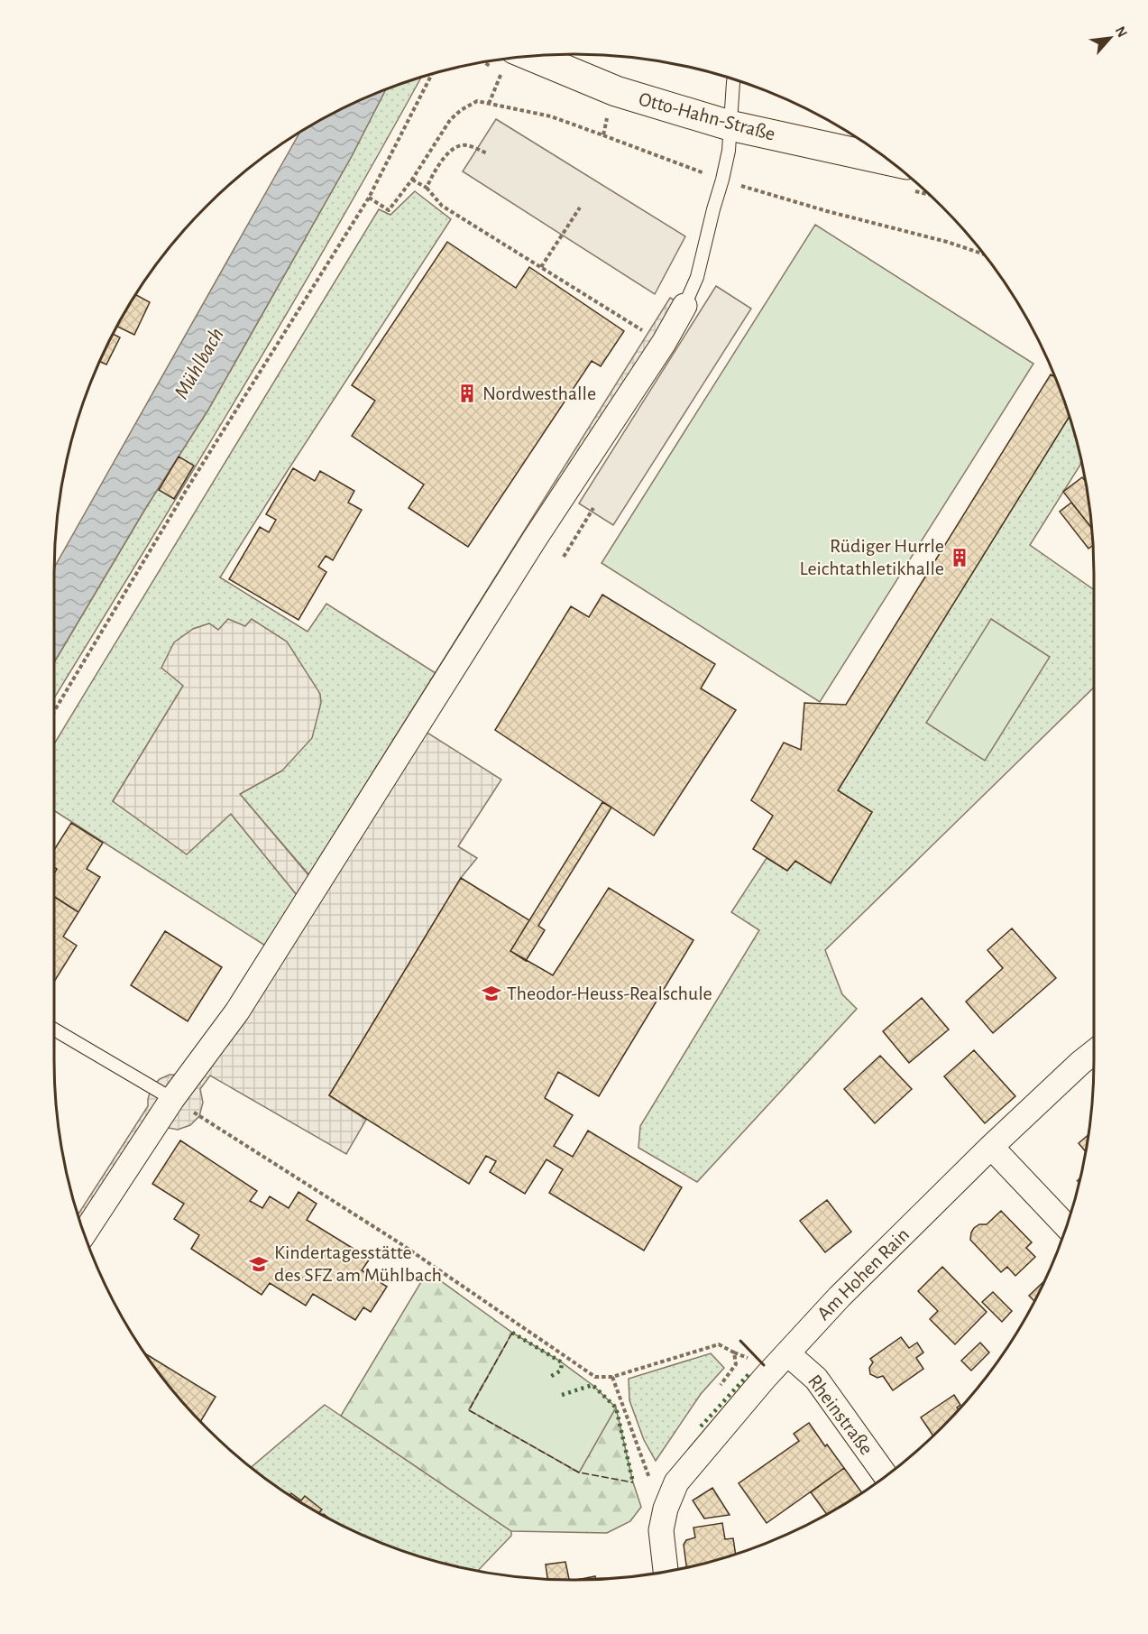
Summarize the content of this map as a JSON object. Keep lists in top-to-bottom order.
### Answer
{
  "streets": {
    "main road": ["Otto-Hahn-Straße"],
    "street": ["Am Hohen Rain", "Rheinstraße"]
  },
  "crossings": [
    ["Am Hohen Rain", "Rheinstraße"]
  ],
  "water": ["Mühlbach"],
  "places": {
    "building": ["Nordwesthalle", "Rüdiger Hurrle Leichtathletikhalle"],
    "school or university": ["Theodor-Heuss-Realschule", "Kindertagesstätte des SFZ am Mühlbach"]
  },
  "north": "top right"
}
